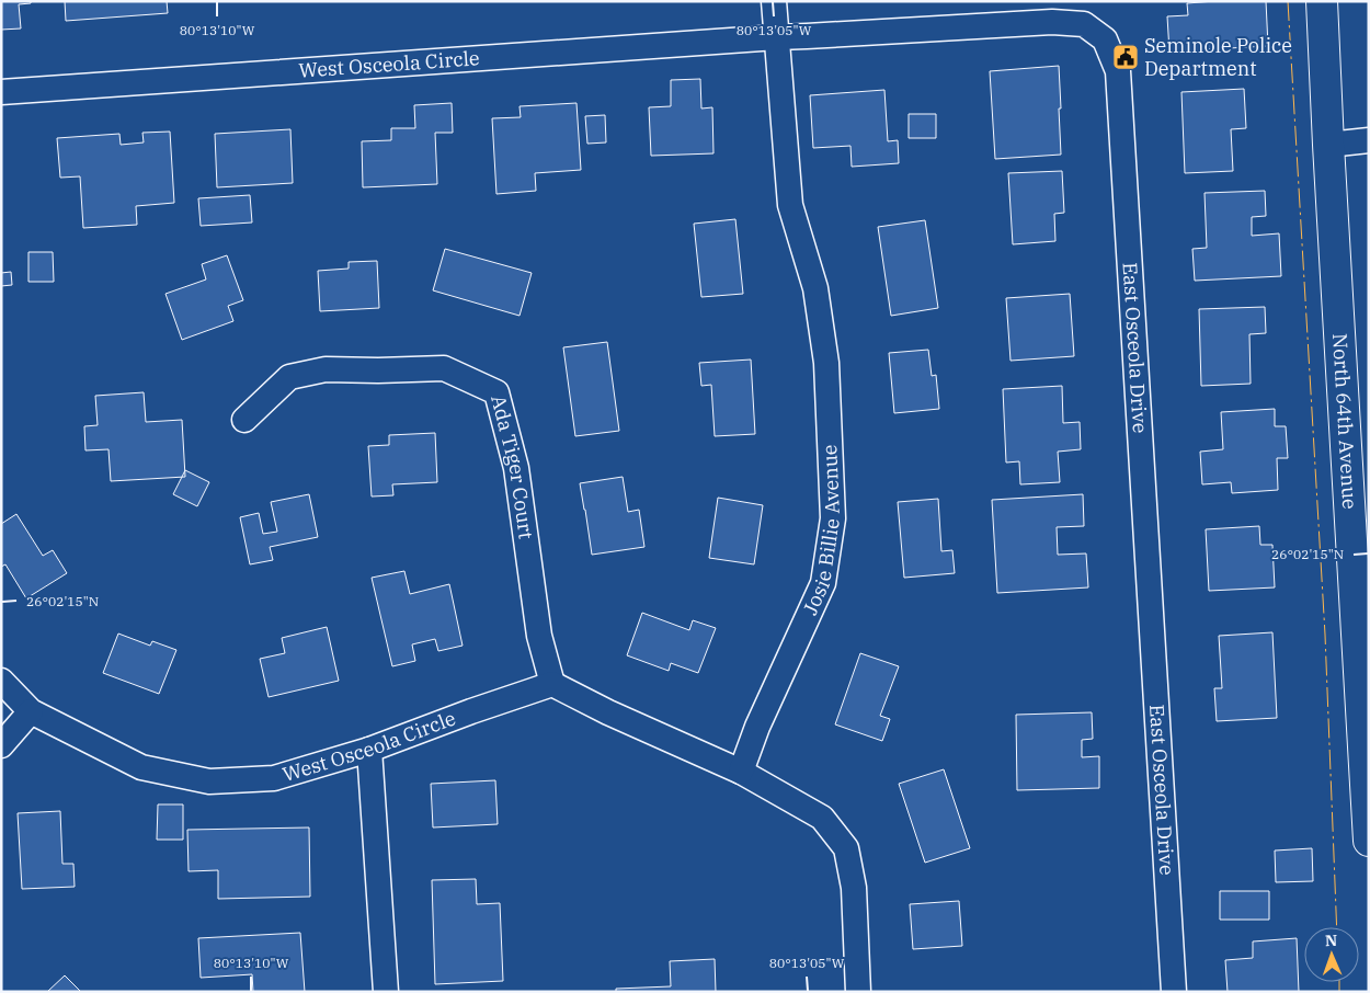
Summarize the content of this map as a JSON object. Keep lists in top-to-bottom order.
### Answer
{
  "streets": {
    "street": [
      "West Osceola Circle",
      "East Osceola Drive",
      "North 64th Avenue",
      "Ada Tiger Court",
      "Josie Billie Avenue"
    ]
  },
  "crossings": [
    ["West Osceola Circle", "East Osceola Drive"],
    ["West Osceola Circle", "Ada Tiger Court"],
    ["West Osceola Circle", "Josie Billie Avenue"],
    ["East Osceola Drive", "Josie Billie Avenue"]
  ],
  "places": {
    "public building": ["Seminole Police Department"]
  },
  "north": "top",
  "coordinates": ["80°13'10\"W", "80°13'05\"W", "26°02'15\"N"]
}
